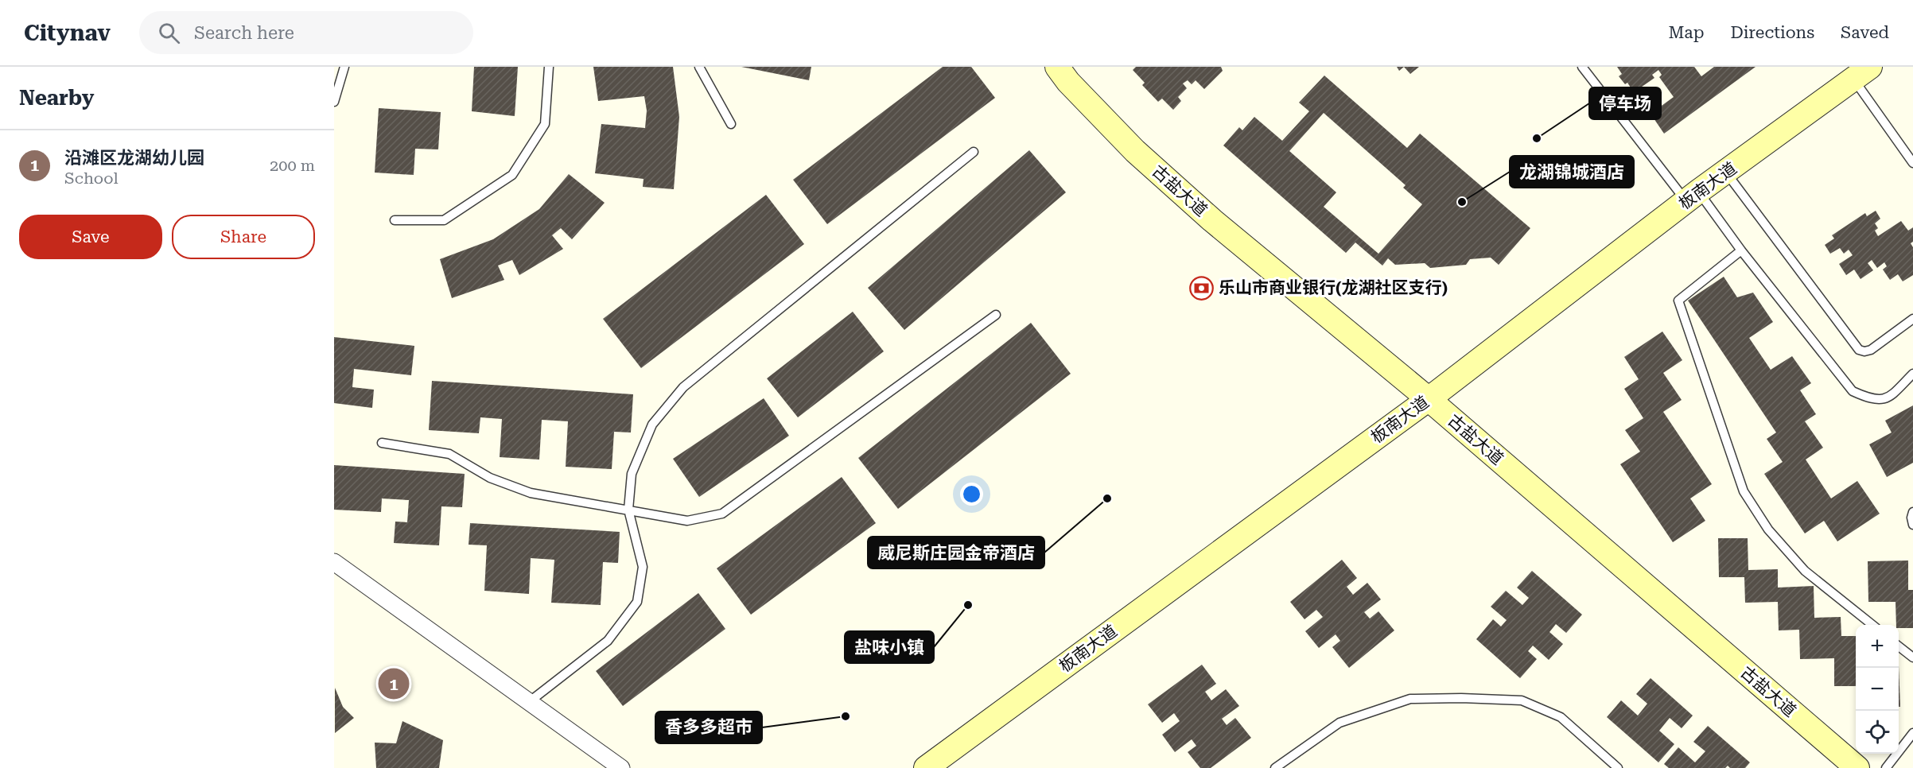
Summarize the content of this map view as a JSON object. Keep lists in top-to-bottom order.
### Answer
{
  "streets": {
    "main road": ["板南大道", "古盐大道"]
  },
  "crossings": [
    ["板南大道", "古盐大道"]
  ],
  "places": {
    "other": [
      "停车场",
      "龙湖锦城酒店",
      "威尼斯庄园金帝酒店",
      "盐味小镇",
      "香多多超市"
    ],
    "bank": ["乐山市商业银行(龙湖社区支行)"]
  },
  "page": {
    "header": "Citynav",
    "search": "Search here",
    "nav": ["Map", "Directions", "Saved"],
    "heading": "Nearby",
    "list": [
      {
        "mark": "1",
        "name": "沿滩区龙湖幼儿园",
        "note": "School",
        "value": "200 m"
      }
    ],
    "buttons": ["Save", "Share"],
    "map_buttons": ["+", "−"],
    "pins": "1"
  }
}
